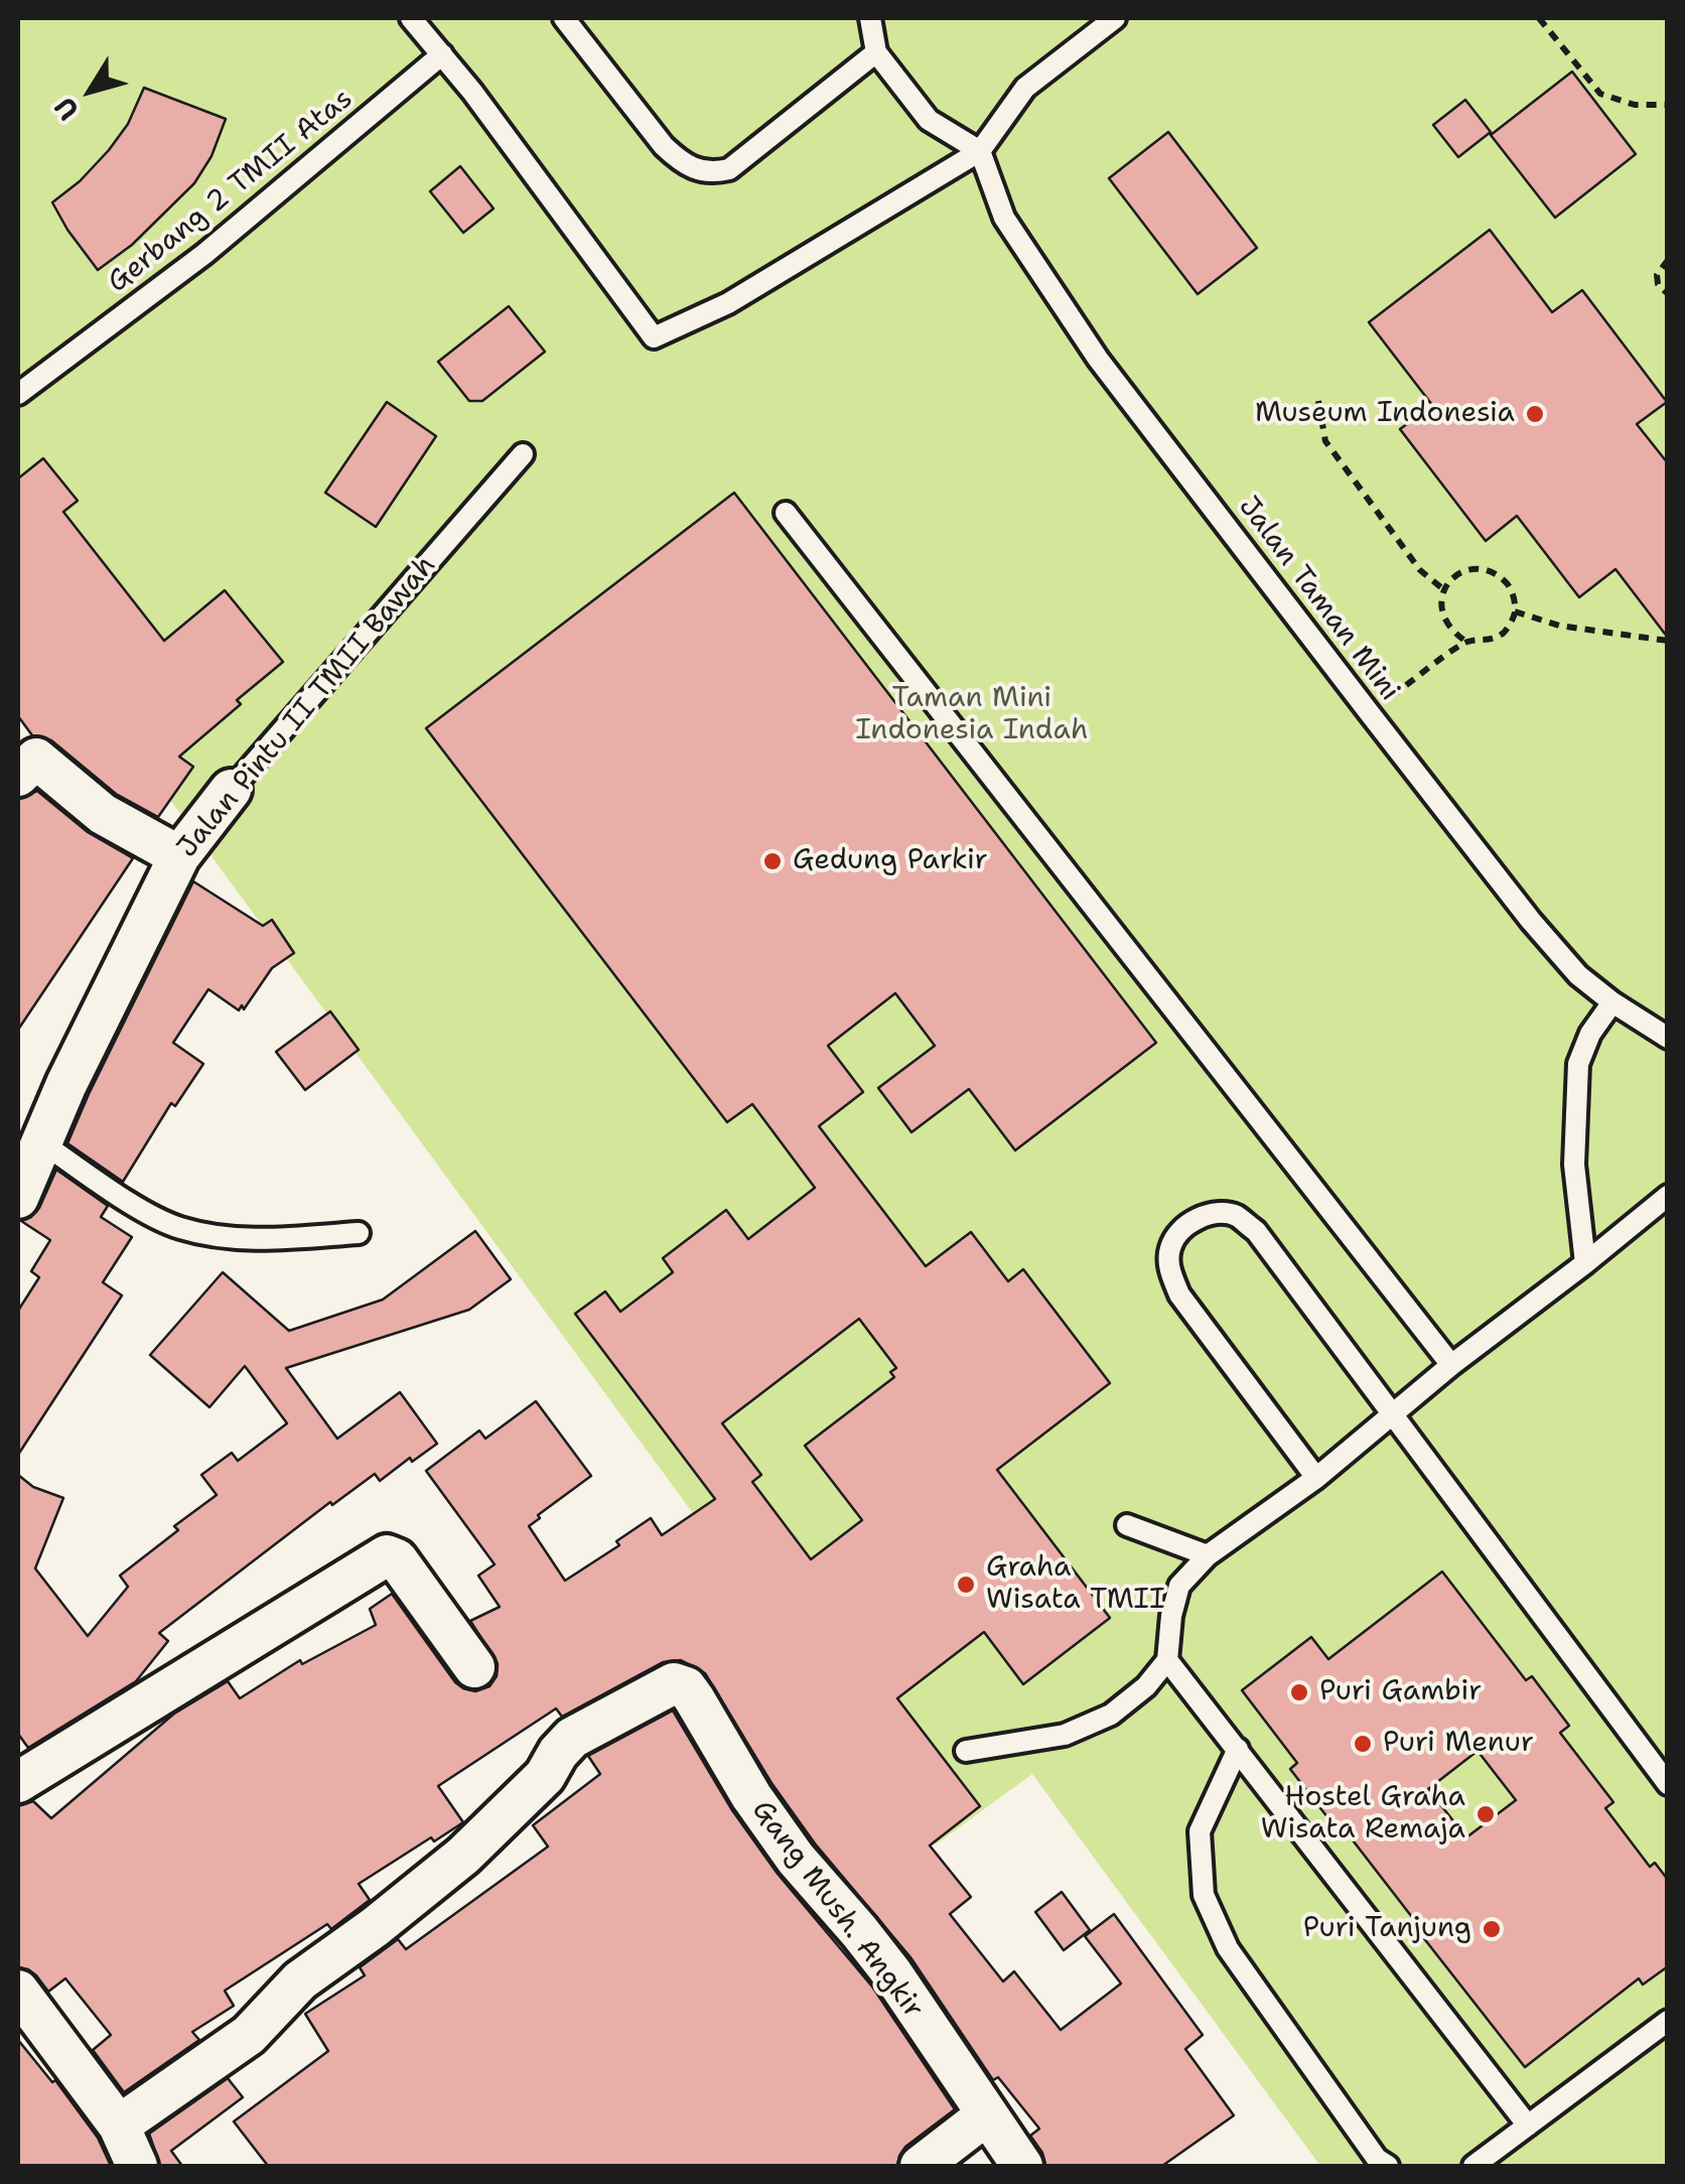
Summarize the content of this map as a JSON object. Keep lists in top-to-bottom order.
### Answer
{
  "streets": {
    "street": ["Jalan Pintu II TMII Bawah", "Gang Mush. Angkir"],
    "lane": ["Gerbang 2 TMII Atas", "Jalan Taman Mini"]
  },
  "parks": ["Taman Mini Indonesia Indah"],
  "places": [
    "Museum Indonesia",
    "Gedung Parkir",
    "Graha Wisata TMII",
    "Puri Gambir",
    "Puri Menur",
    "Hostel Graha Wisata Remaja",
    "Puri Tanjung"
  ],
  "north": "bottom left"
}
